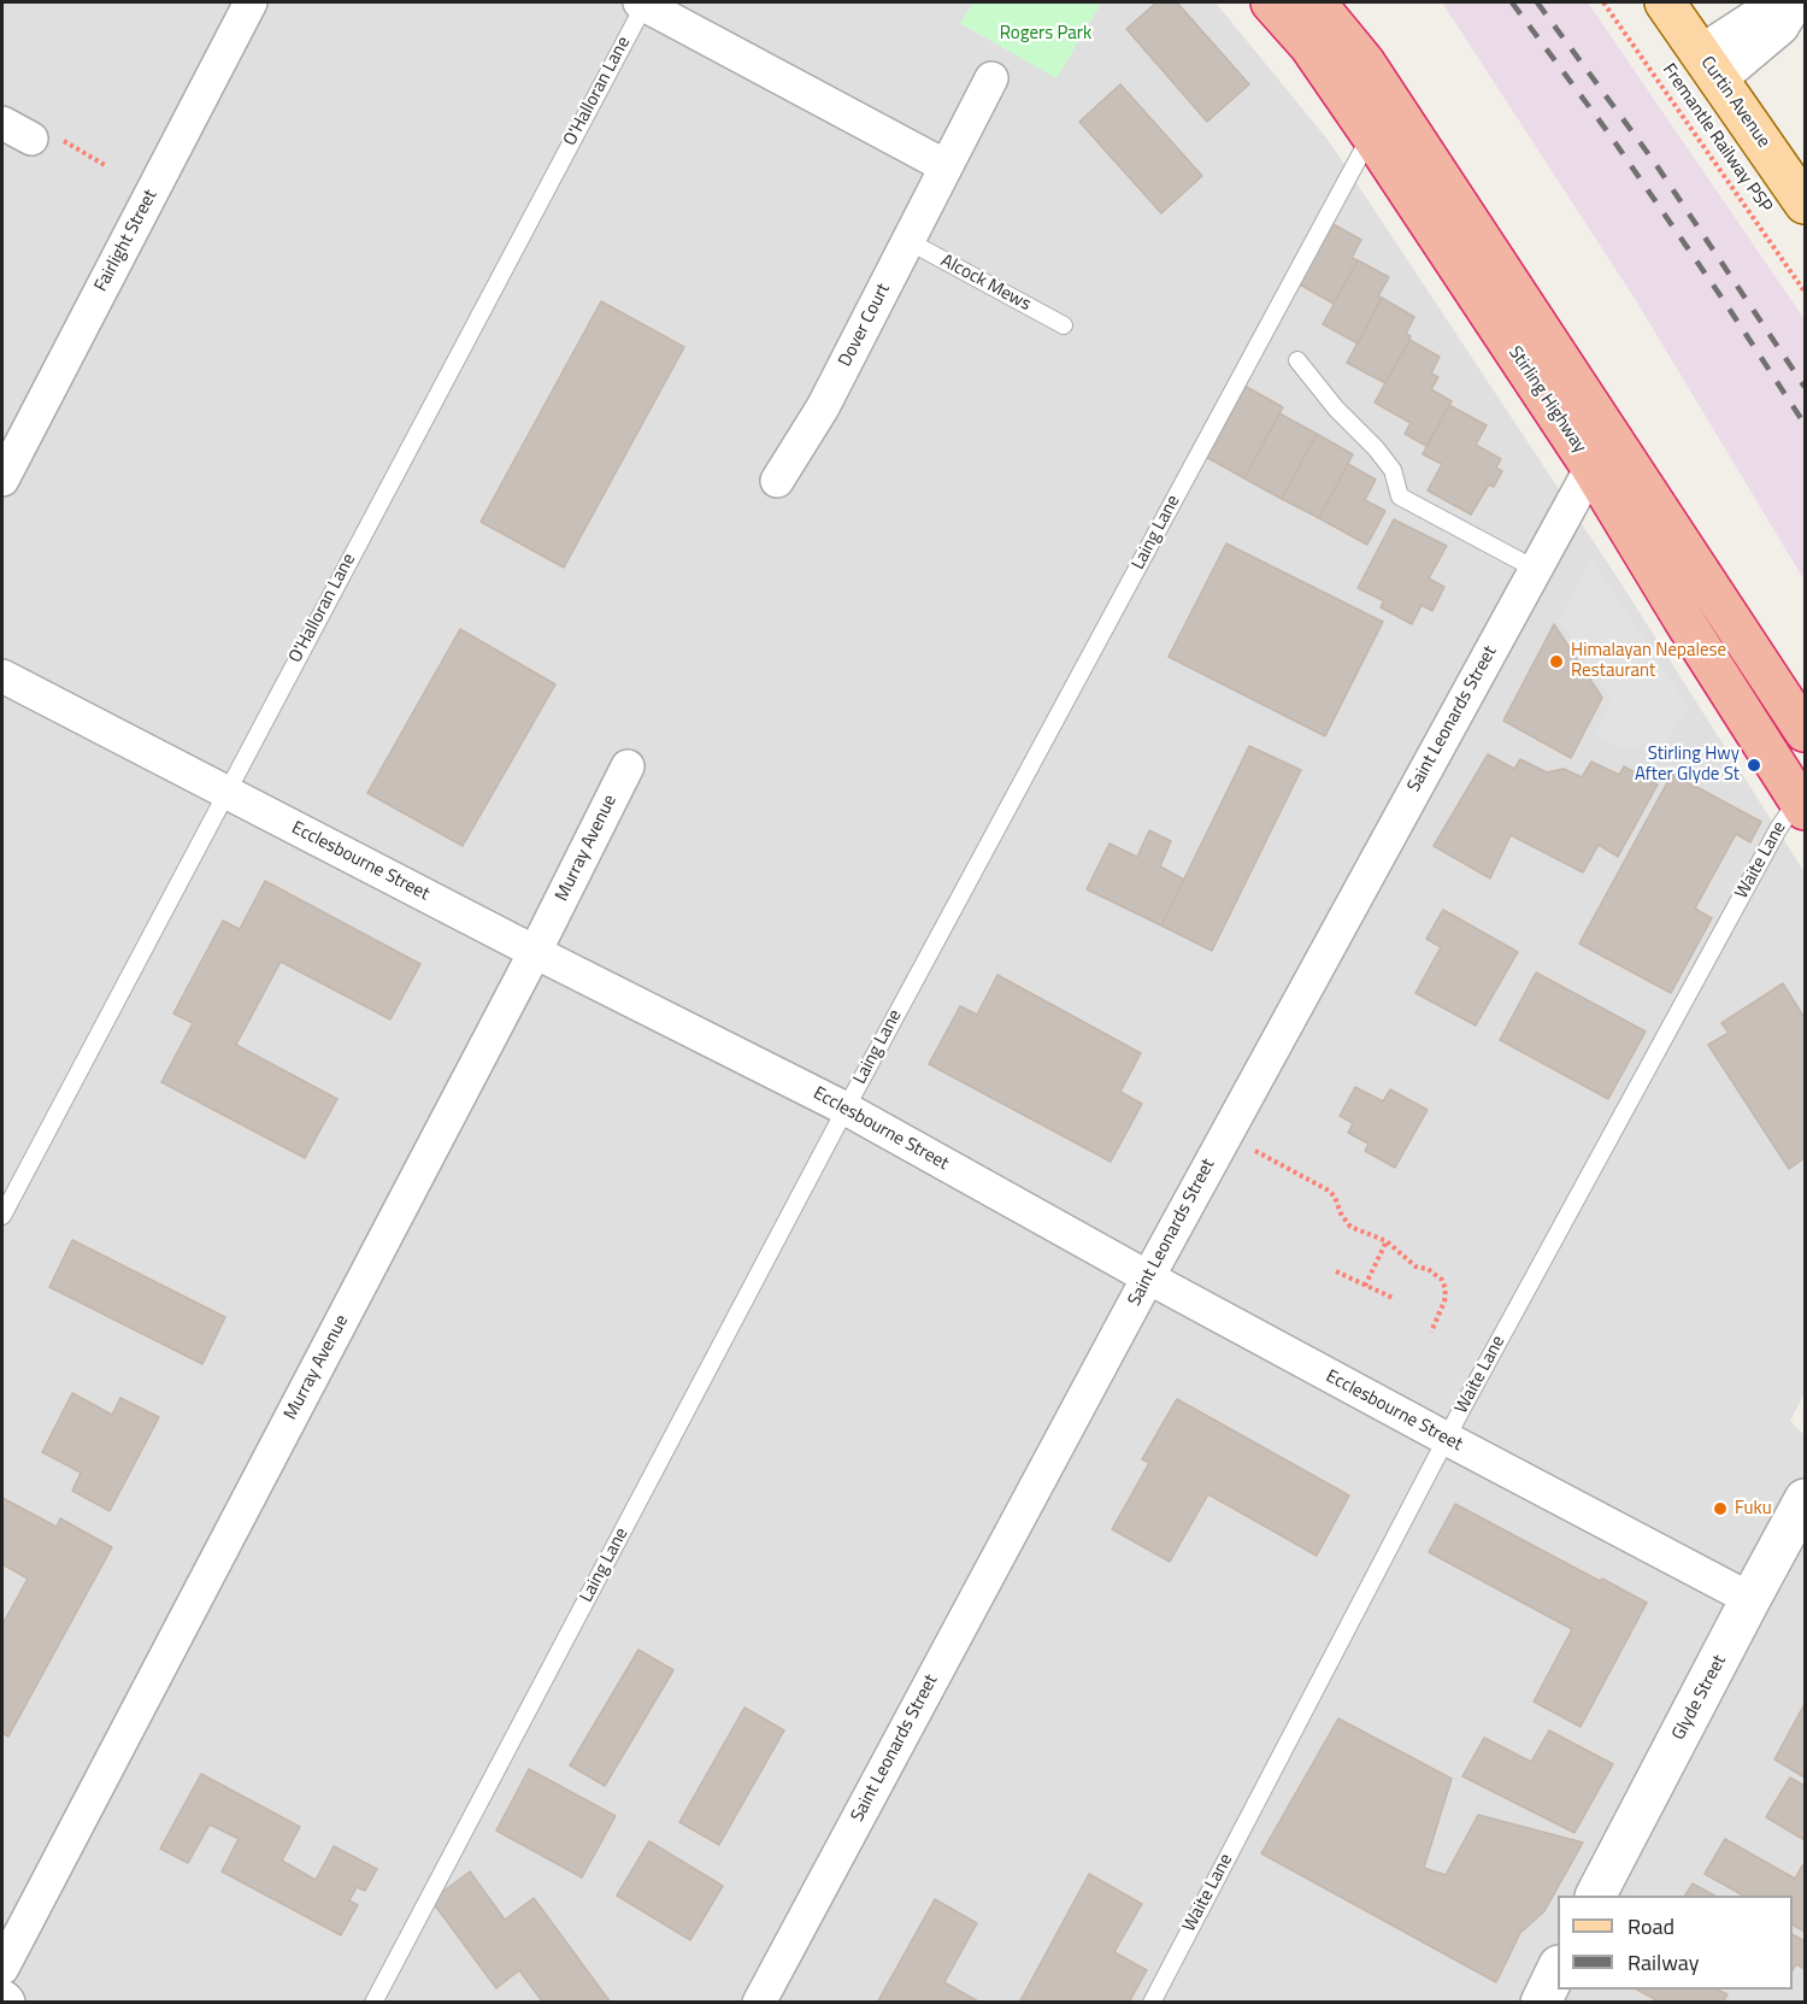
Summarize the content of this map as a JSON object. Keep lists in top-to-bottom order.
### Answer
{
  "streets": {
    "highway": ["Stirling Highway"],
    "main road": ["Curtin Avenue"],
    "street": [
      "Fairlight Street",
      "Dover Court",
      "Saint Leonards Street",
      "Murray Avenue",
      "Ecclesbourne Street",
      "Glyde Street"
    ],
    "lane": [
      "O'Halloran Lane",
      "Alcock Mews",
      "Laing Lane",
      "Waite Lane"
    ],
    "path": ["Fremantle Railway PSP"]
  },
  "crossings": [
    ["O'Halloran Lane", "Ecclesbourne Street"],
    ["Alcock Mews", "Dover Court"],
    ["Stirling Highway", "Laing Lane"],
    ["Stirling Highway", "Saint Leonards Street"],
    ["Stirling Highway", "Waite Lane"],
    ["Laing Lane", "Ecclesbourne Street"],
    ["Saint Leonards Street", "Ecclesbourne Street"],
    ["Murray Avenue", "Ecclesbourne Street"],
    ["Waite Lane", "Ecclesbourne Street"],
    ["Ecclesbourne Street", "Glyde Street"]
  ],
  "parks": ["Rogers Park"],
  "places": ["Himalayan Nepalese Restaurant", "Stirling Hwy After Glyde St", "Fuku"],
  "legend": ["Road", "Railway"]
}
